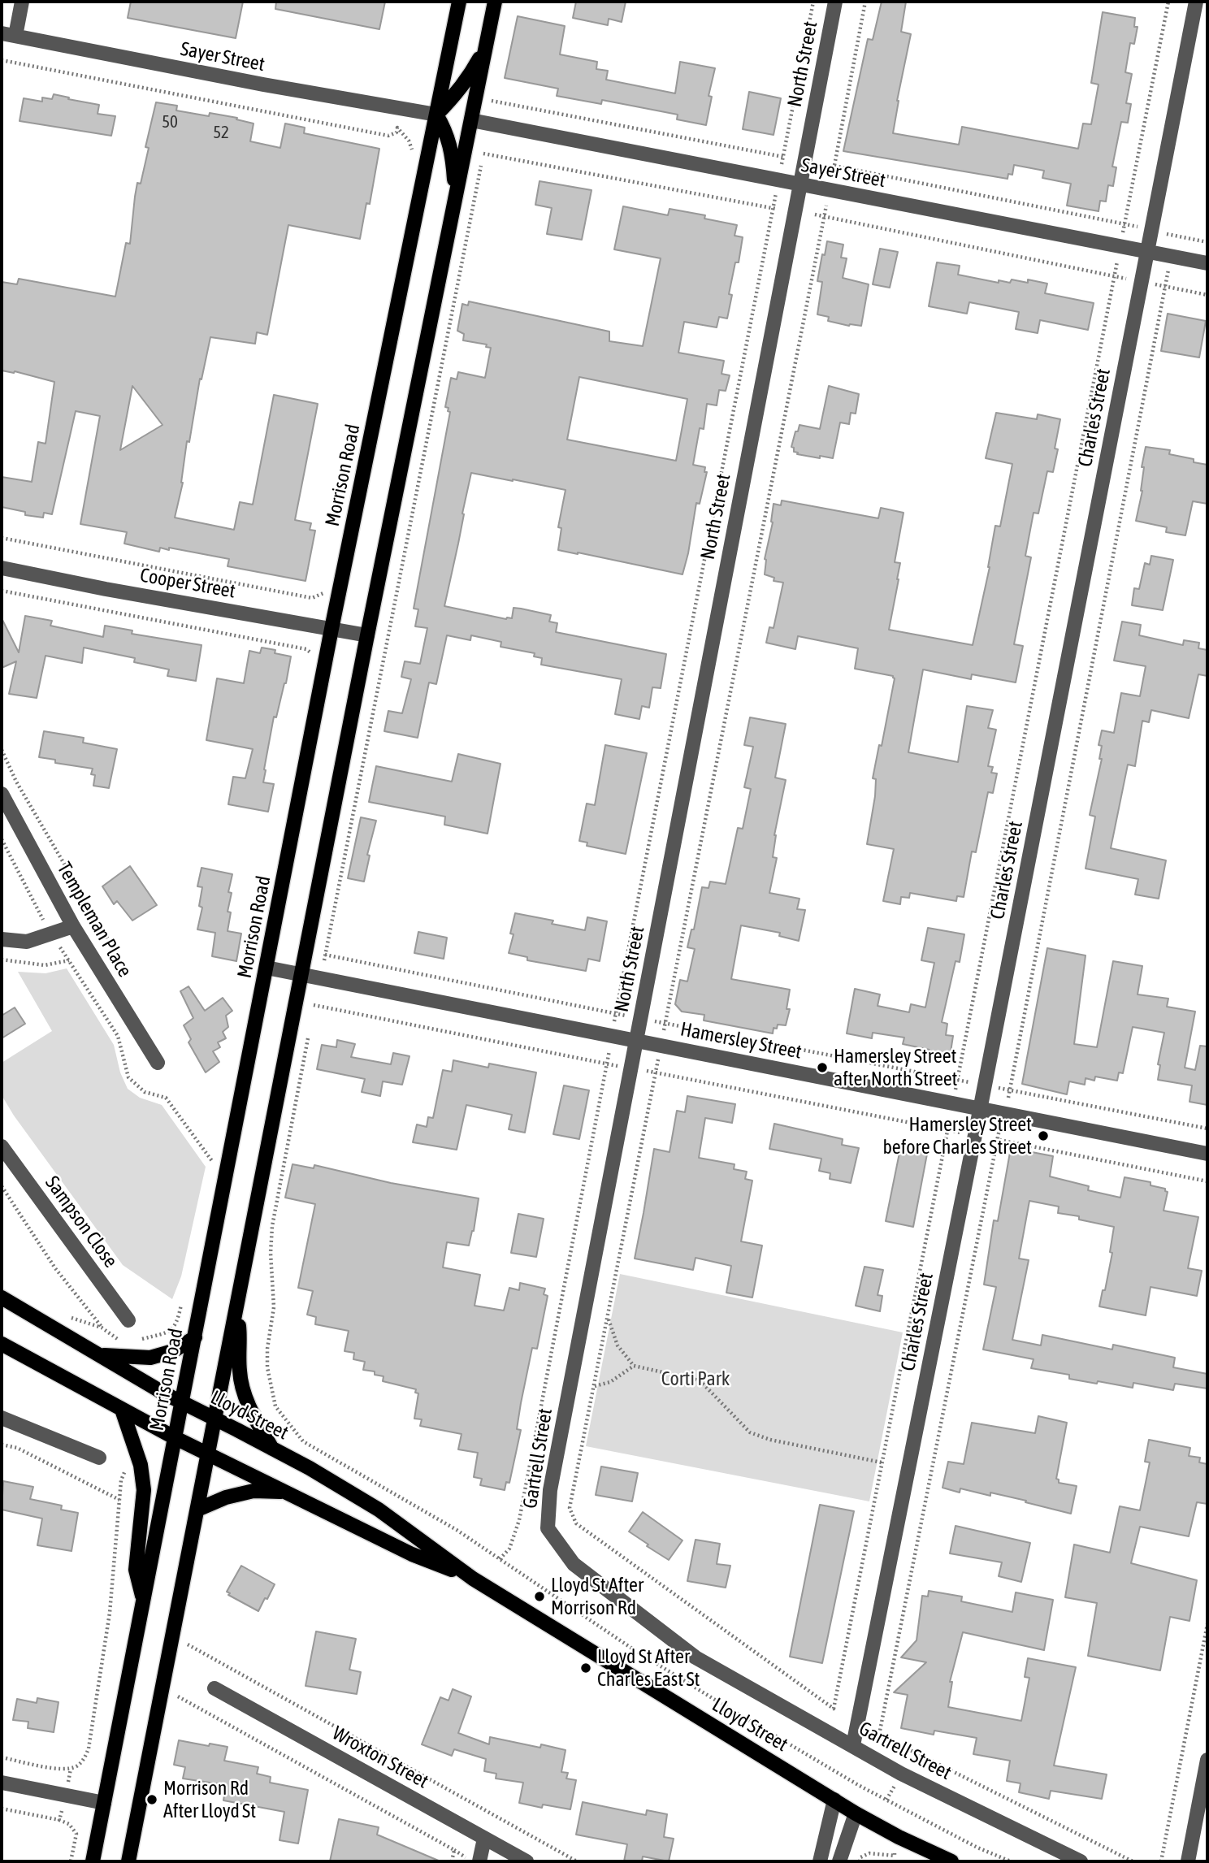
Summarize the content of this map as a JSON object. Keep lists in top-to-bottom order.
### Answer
{
  "streets": {
    "main road": ["Morrison Road", "Lloyd Street"],
    "street": [
      "Sayer Street",
      "North Street",
      "Charles Street",
      "Cooper Street",
      "Templeman Place",
      "Hamersley Street",
      "Sampson Close",
      "Gartrell Street",
      "Wroxton Street"
    ]
  },
  "crossings": [
    ["Sayer Street", "North Street"],
    ["Sayer Street", "Charles Street"],
    ["Sayer Street", "Morrison Road"],
    ["North Street", "Hamersley Street"],
    ["North Street", "Gartrell Street"],
    ["Charles Street", "Hamersley Street"],
    ["Charles Street", "Gartrell Street"],
    ["Morrison Road", "Cooper Street"],
    ["Morrison Road", "Hamersley Street"],
    ["Morrison Road", "Lloyd Street"],
    ["Hamersley Street", "Gartrell Street"]
  ],
  "parks": ["Corti Park"],
  "places": [
    "Hamersley Street after North Street",
    "Hamersley Street before Charles Street",
    "Lloyd St After Morrison Rd",
    "Lloyd St After Charles East St",
    "Morrison Rd After Lloyd St"
  ],
  "house_numbers": ["50", "52"]
}
